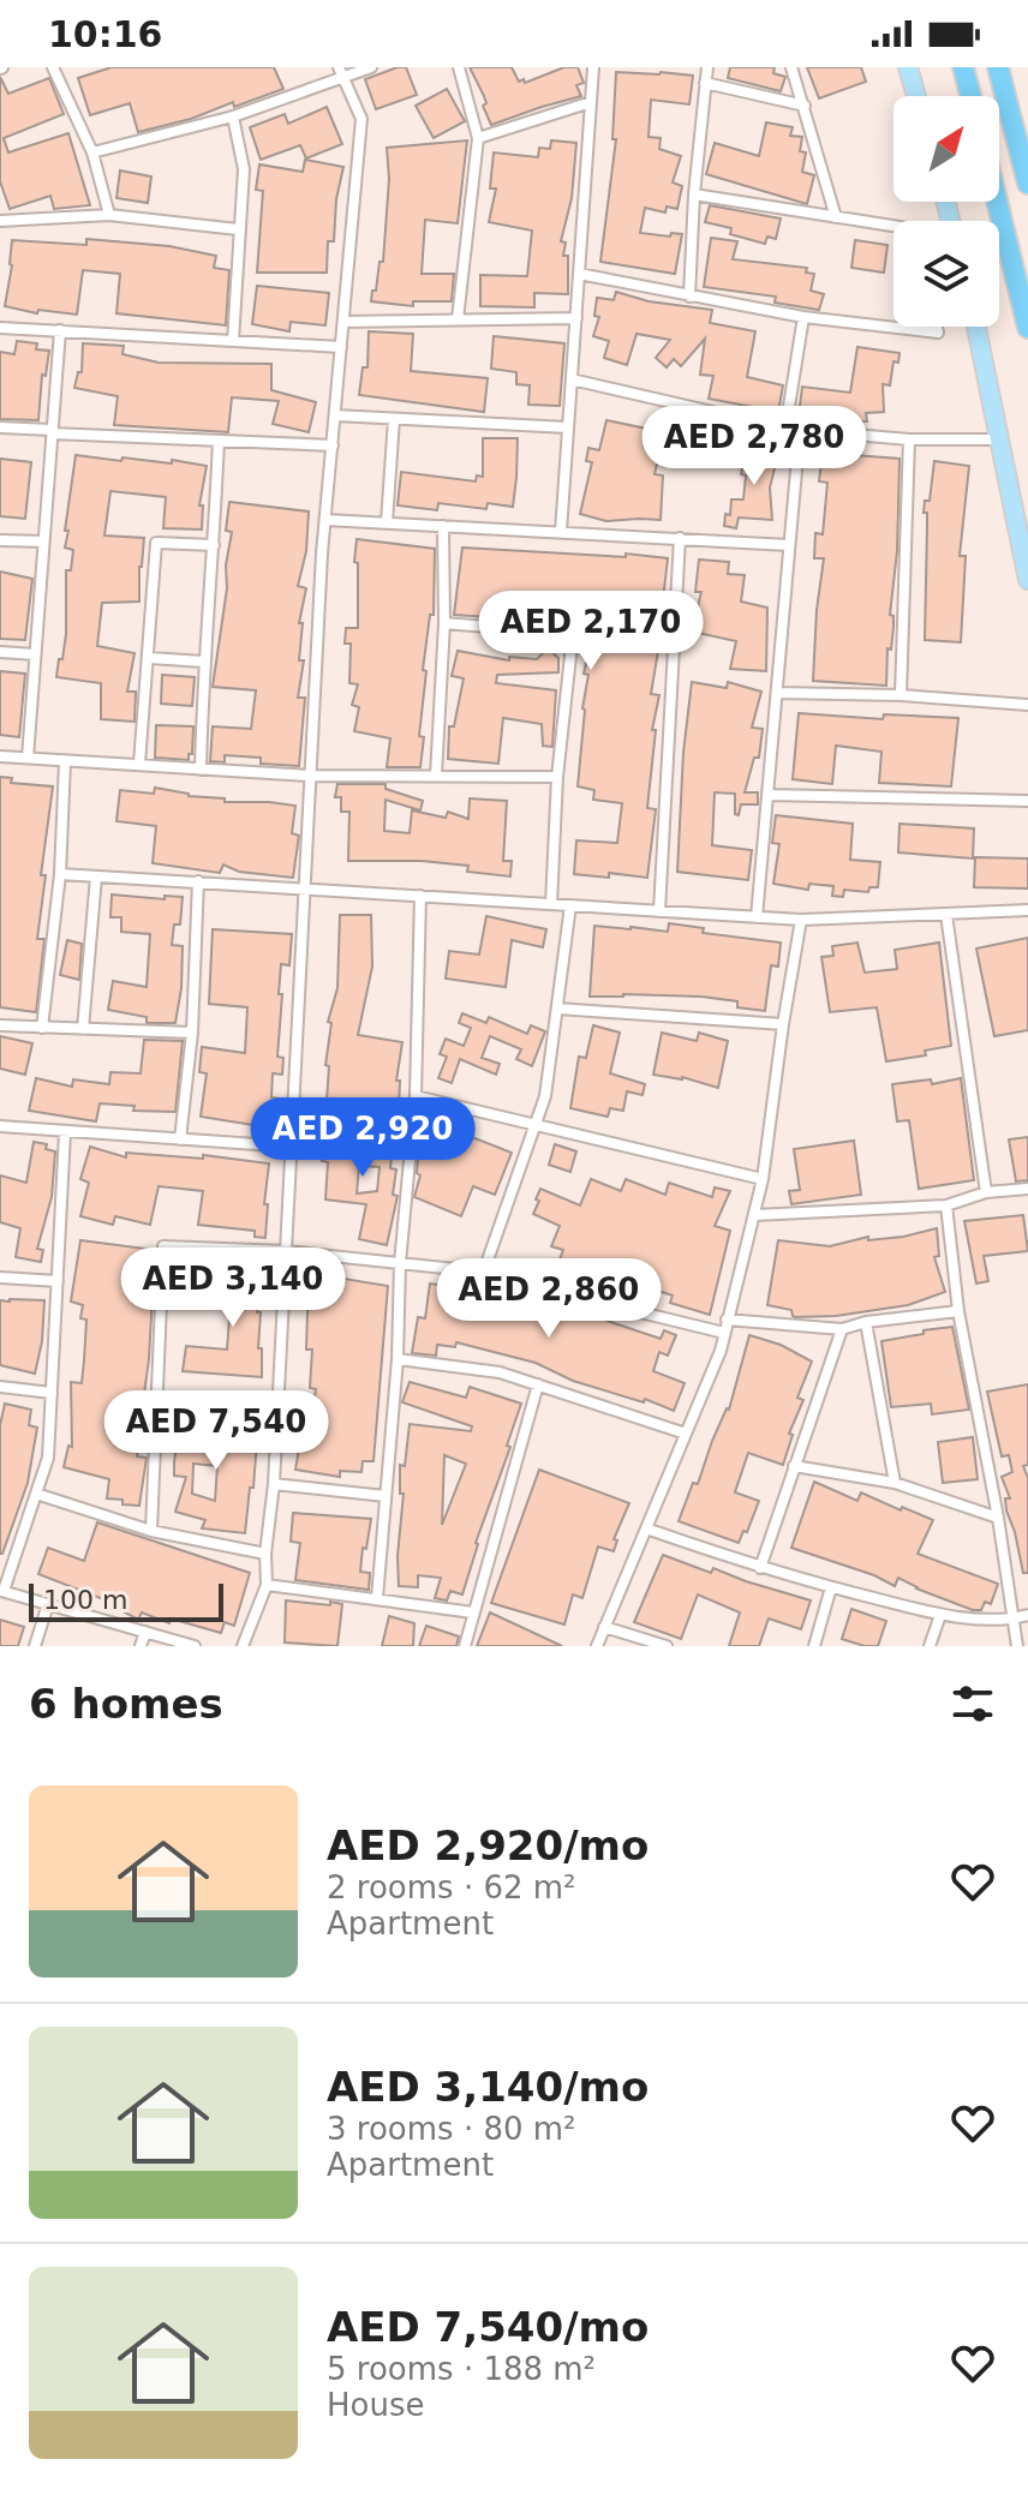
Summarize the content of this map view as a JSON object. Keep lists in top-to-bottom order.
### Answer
{
  "scale_bar": "100 m",
  "north": "top right",
  "page": {
    "status": "10:16",
    "price": [
      "AED 2,780",
      "AED 2,170",
      "AED 2,920",
      "AED 3,140",
      "AED 2,860",
      "AED 7,540"
    ],
    "scale": "100 m",
    "heading": "6 homes",
    "list": [
      {
        "name": "AED 2,920/mo",
        "note": "2 rooms · 62 m² · Apartment"
      },
      {
        "name": "AED 3,140/mo",
        "note": "3 rooms · 80 m² · Apartment"
      },
      {
        "name": "AED 7,540/mo",
        "note": "5 rooms · 188 m² · House"
      }
    ]
  }
}
